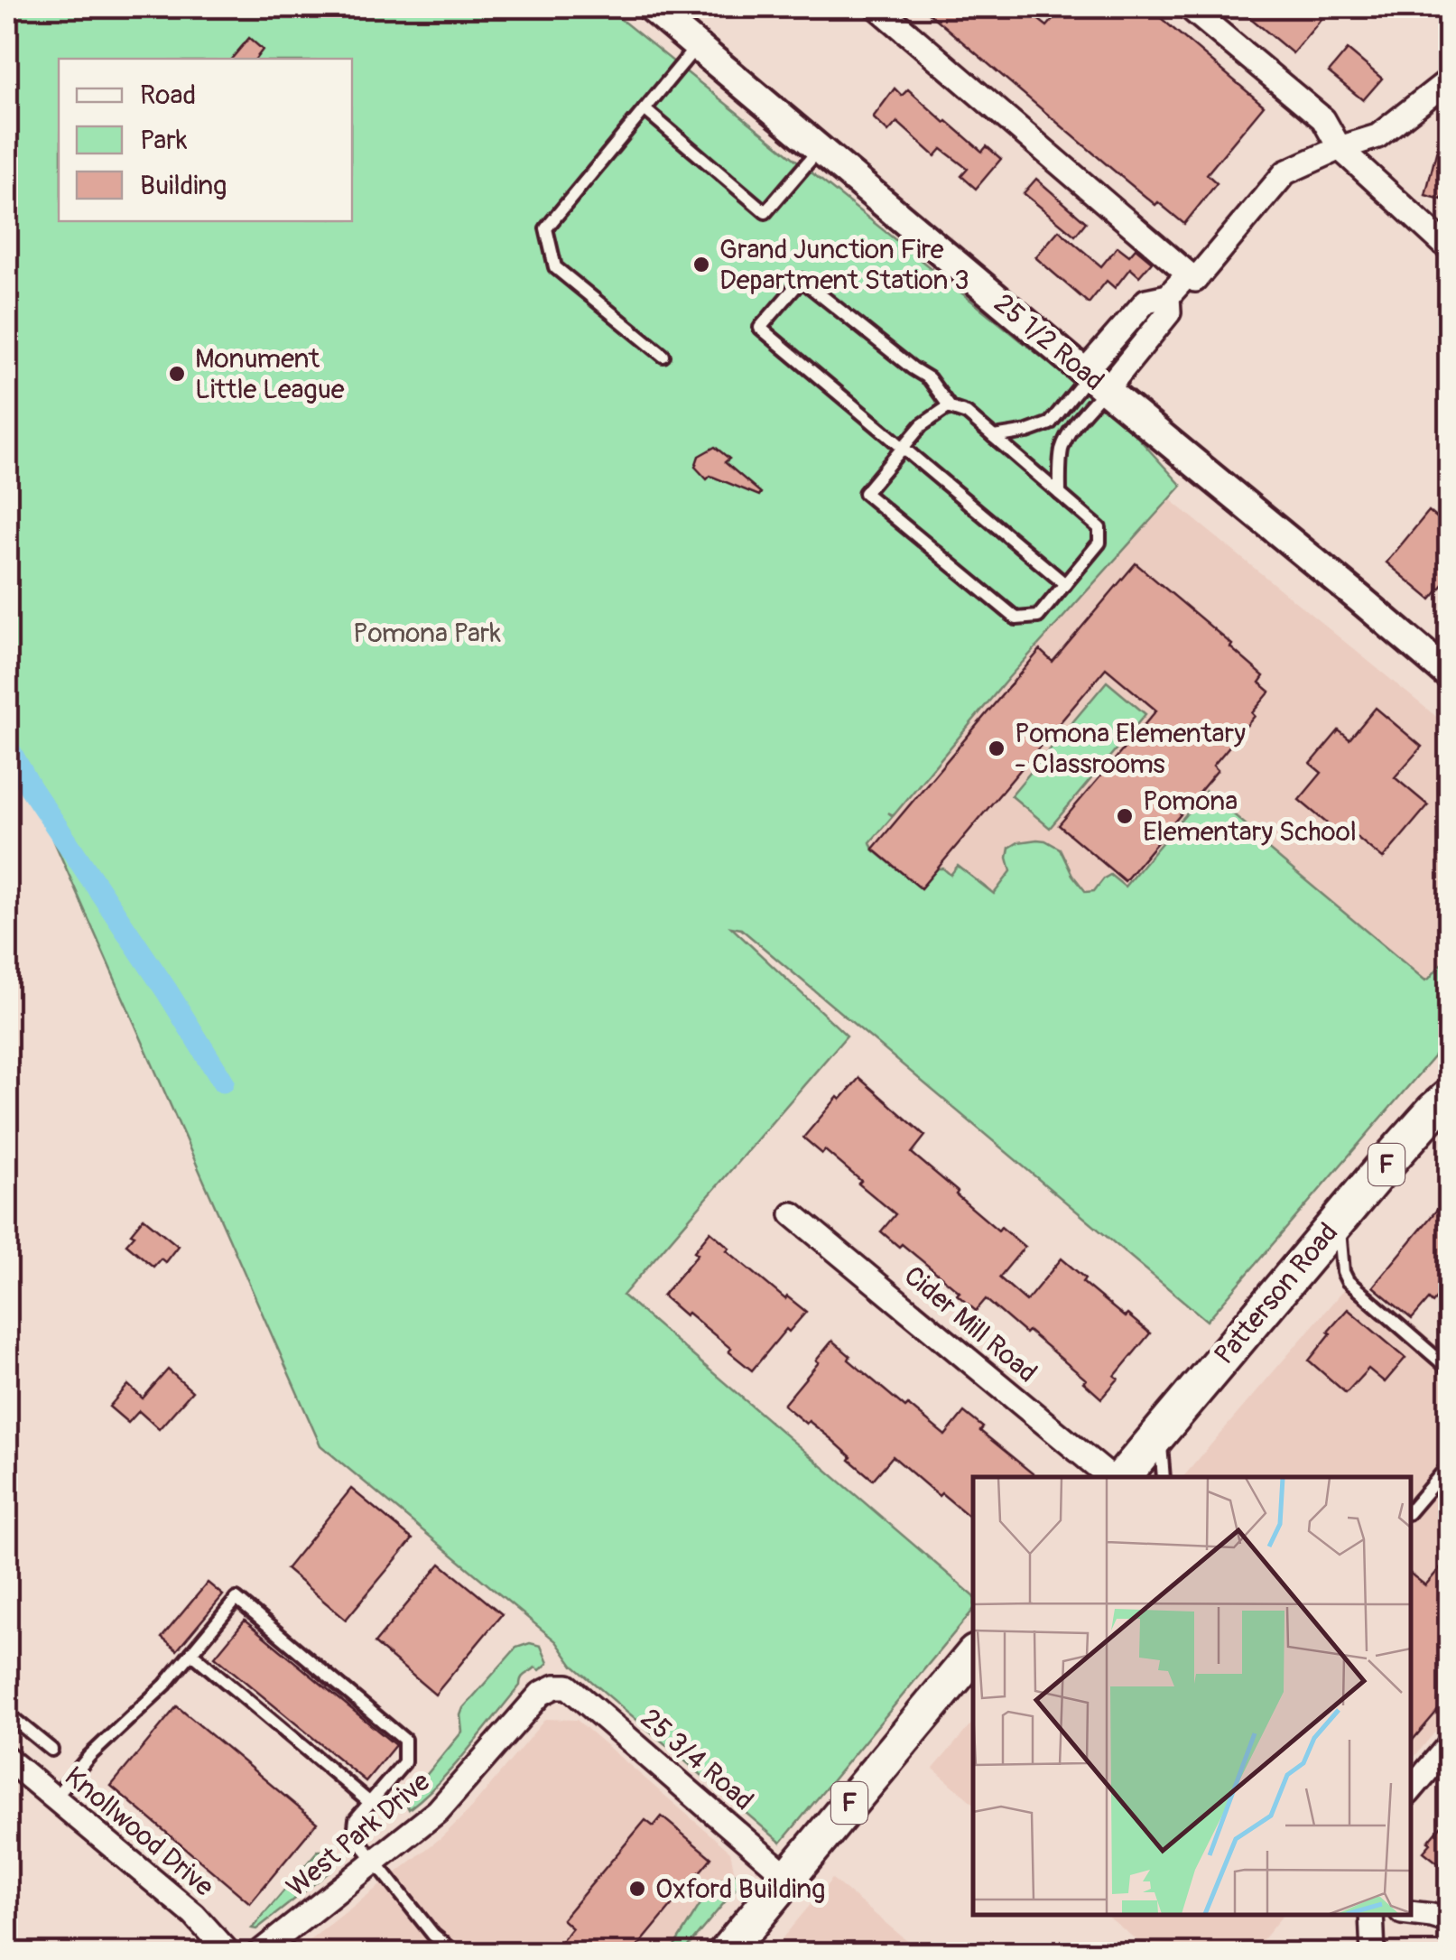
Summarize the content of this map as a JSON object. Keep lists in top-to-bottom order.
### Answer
{
  "streets": {
    "main road": ["F", "Patterson Road"],
    "street": [
      "25 1/2 Road",
      "Cider Mill Road",
      "25 3/4 Road",
      "Knollwood Drive",
      "West Park Drive"
    ]
  },
  "crossings": [
    ["F", "25 3/4 Road"],
    ["25 3/4 Road", "West Park Drive"]
  ],
  "parks": ["Pomona Park"],
  "places": [
    "Grand Junction Fire Department Station 3",
    "Monument Little League",
    "Pomona Elementary - Classrooms",
    "Pomona Elementary School",
    "Oxford Building"
  ],
  "legend": ["Road", "Park", "Building"]
}
